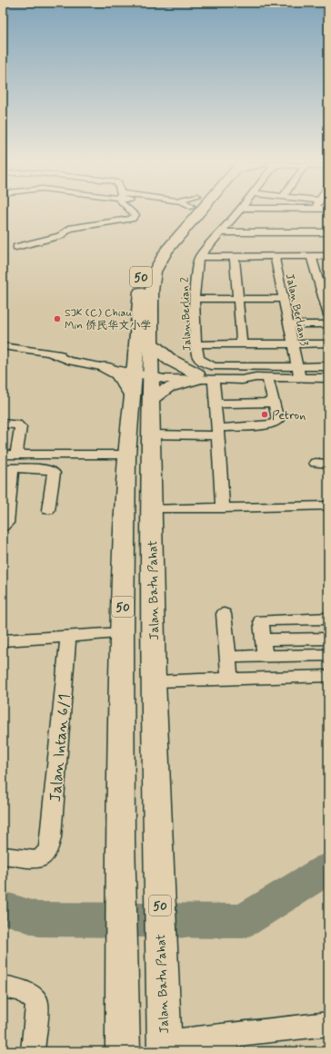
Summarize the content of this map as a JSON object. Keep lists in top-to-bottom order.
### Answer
{
  "streets": {
    "highway": ["50", "Jalan Batu Pahat"],
    "street": ["Jalan Berlian 3", "Jalan Berlian 2", "Jalan Intan 6/1"]
  },
  "crossings": [
    ["Jalan Berlian 3", "Jalan Berlian 2"]
  ],
  "places": ["SJK (C) Chiau Min 侨民华文小学", "Petron"]
}
